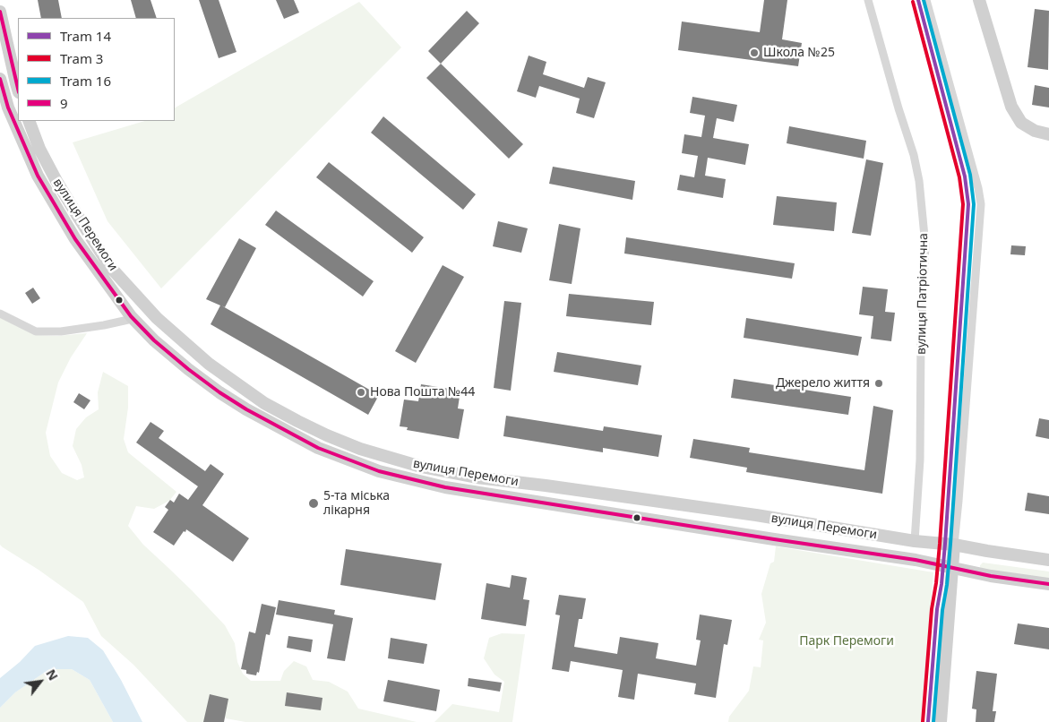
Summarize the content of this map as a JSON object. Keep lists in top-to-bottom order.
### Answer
{
  "streets": {
    "main road": ["вулиця Перемоги"],
    "street": ["вулиця Патріотична"]
  },
  "crossings": [
    ["вулиця Перемоги", "вулиця Патріотична"]
  ],
  "parks": ["Парк Перемоги"],
  "places": [
    "Школа №25",
    "Джерело життя",
    "Нова Пошта №44",
    "5-та міська лікарня"
  ],
  "lines": [
    "tram line 14",
    "tram line 16",
    "tram line 3",
    "transit line 9"
  ],
  "legend": [
    "Tram 14",
    "Tram 3",
    "Tram 16",
    "9"
  ],
  "north": "top right"
}
